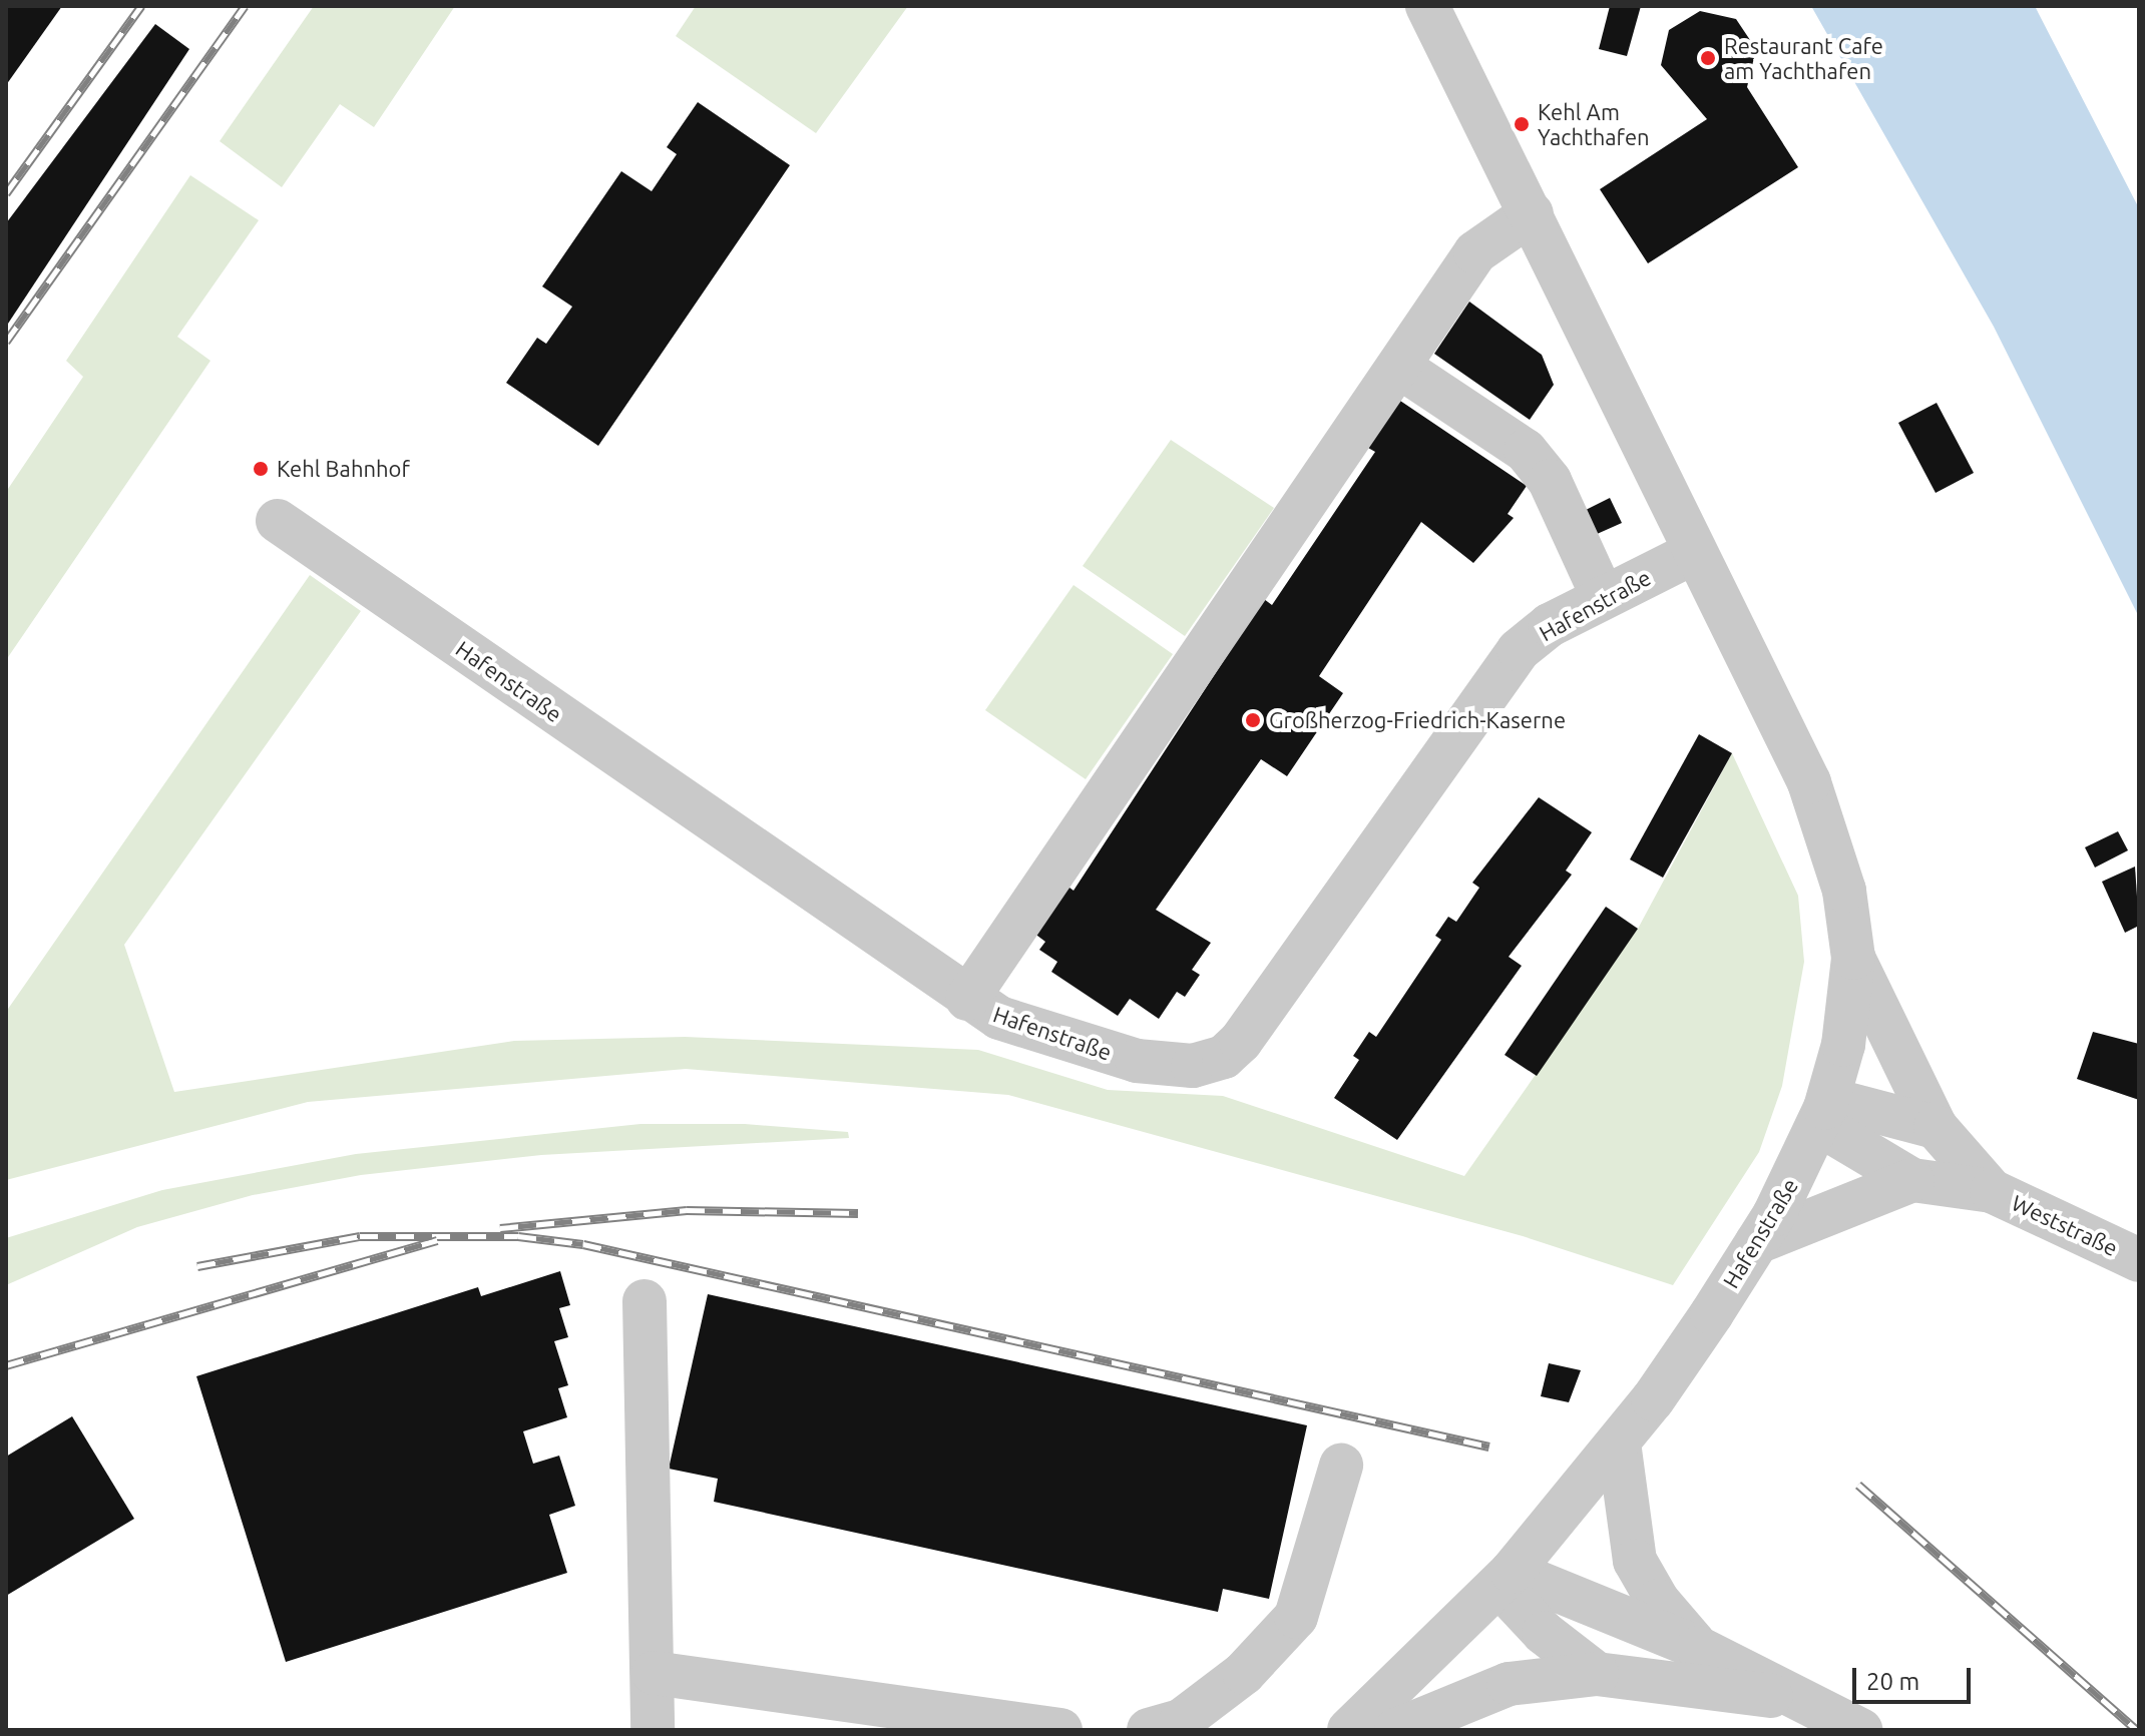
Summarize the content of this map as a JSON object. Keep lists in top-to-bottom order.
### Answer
{
  "streets": {
    "street": ["Hafenstraße", "Weststraße"]
  },
  "places": [
    "Restaurant Cafe am Yachthafen",
    "Kehl Am Yachthafen",
    "Kehl Bahnhof",
    "Großherzog-Friedrich-Kaserne"
  ],
  "scale_bar": "20 m"
}
